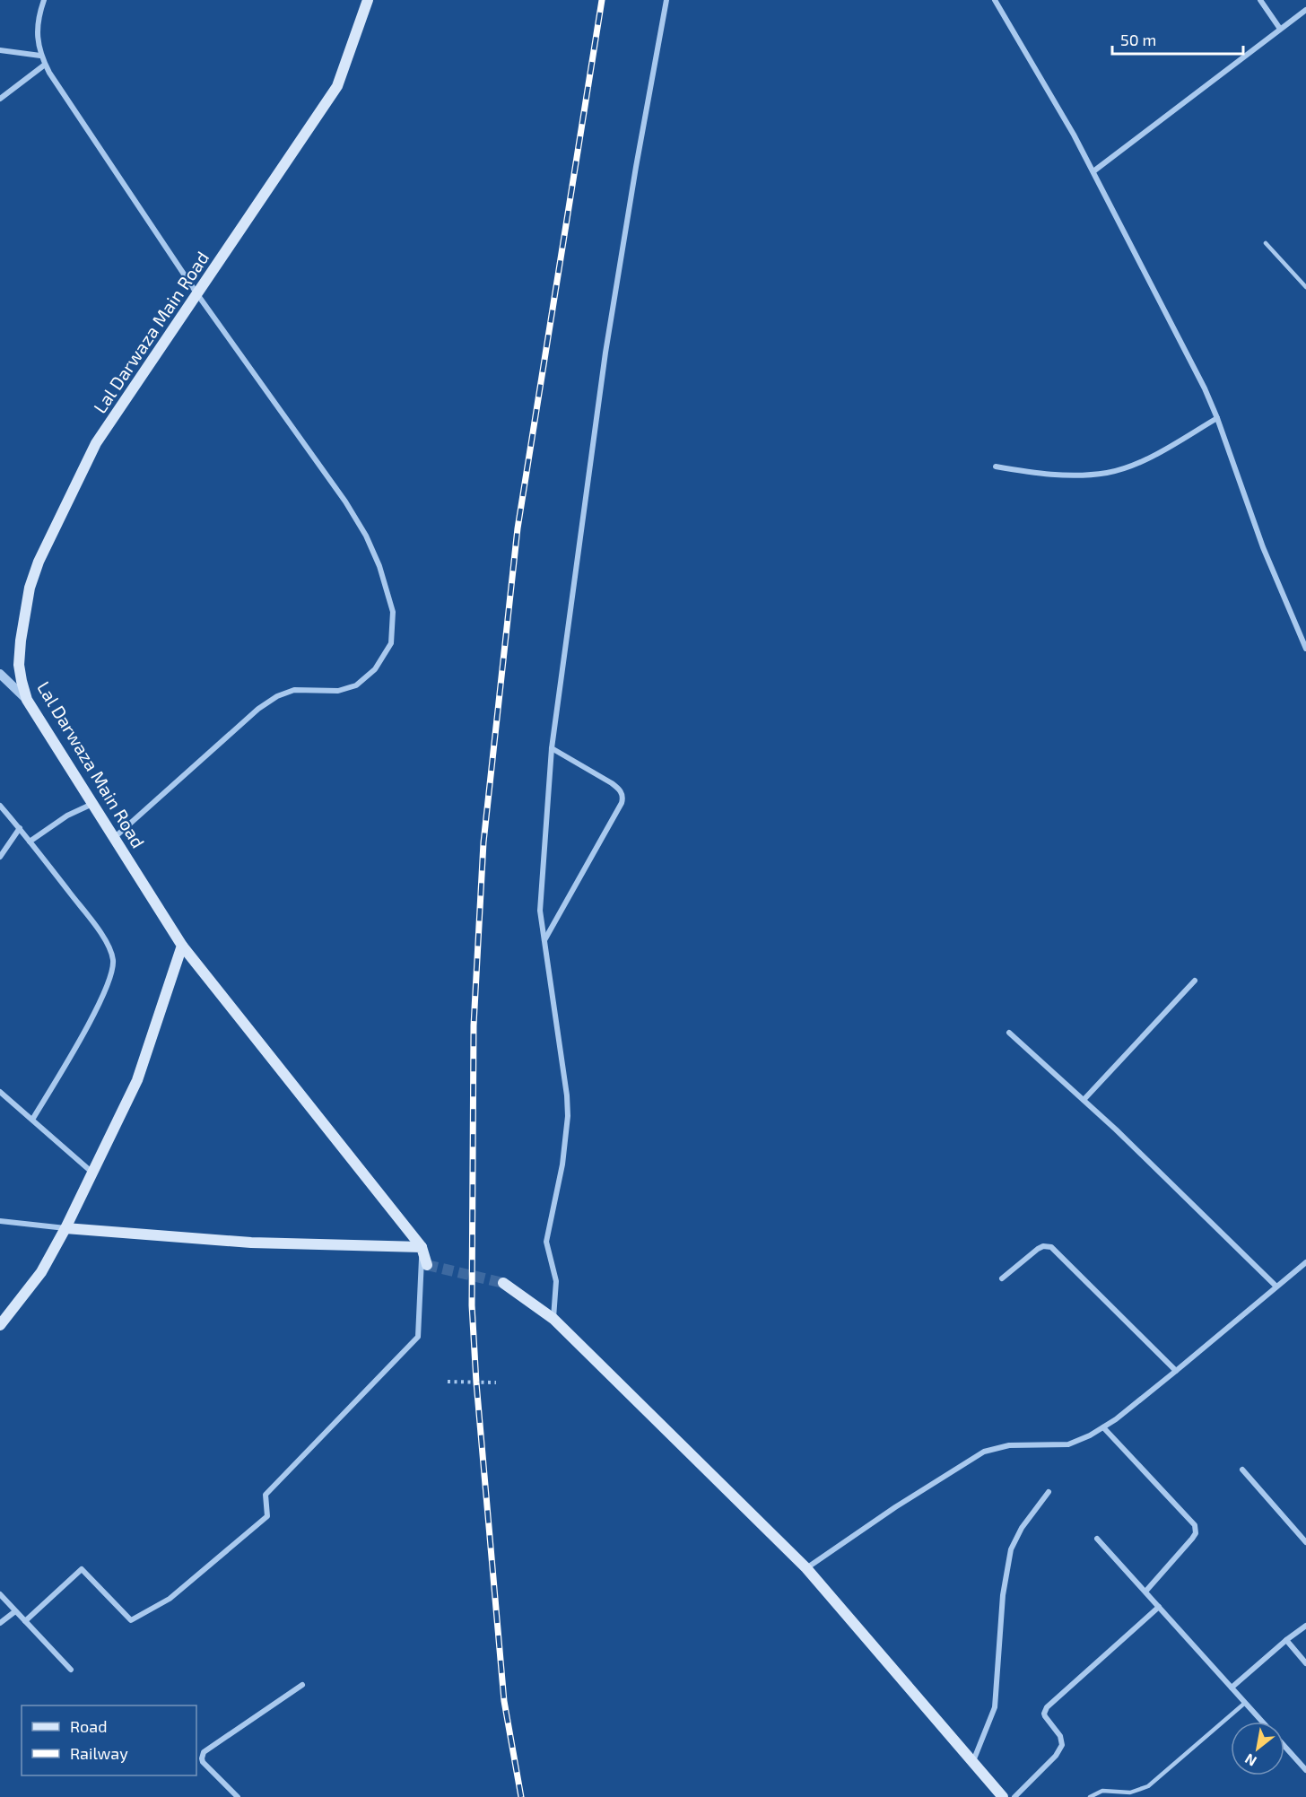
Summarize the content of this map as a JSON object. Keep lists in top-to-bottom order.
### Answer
{
  "streets": {
    "main road": ["Lal Darwaza Main Road"]
  },
  "legend": ["Road", "Railway"],
  "scale_bar": "50 m",
  "north": "bottom left"
}
